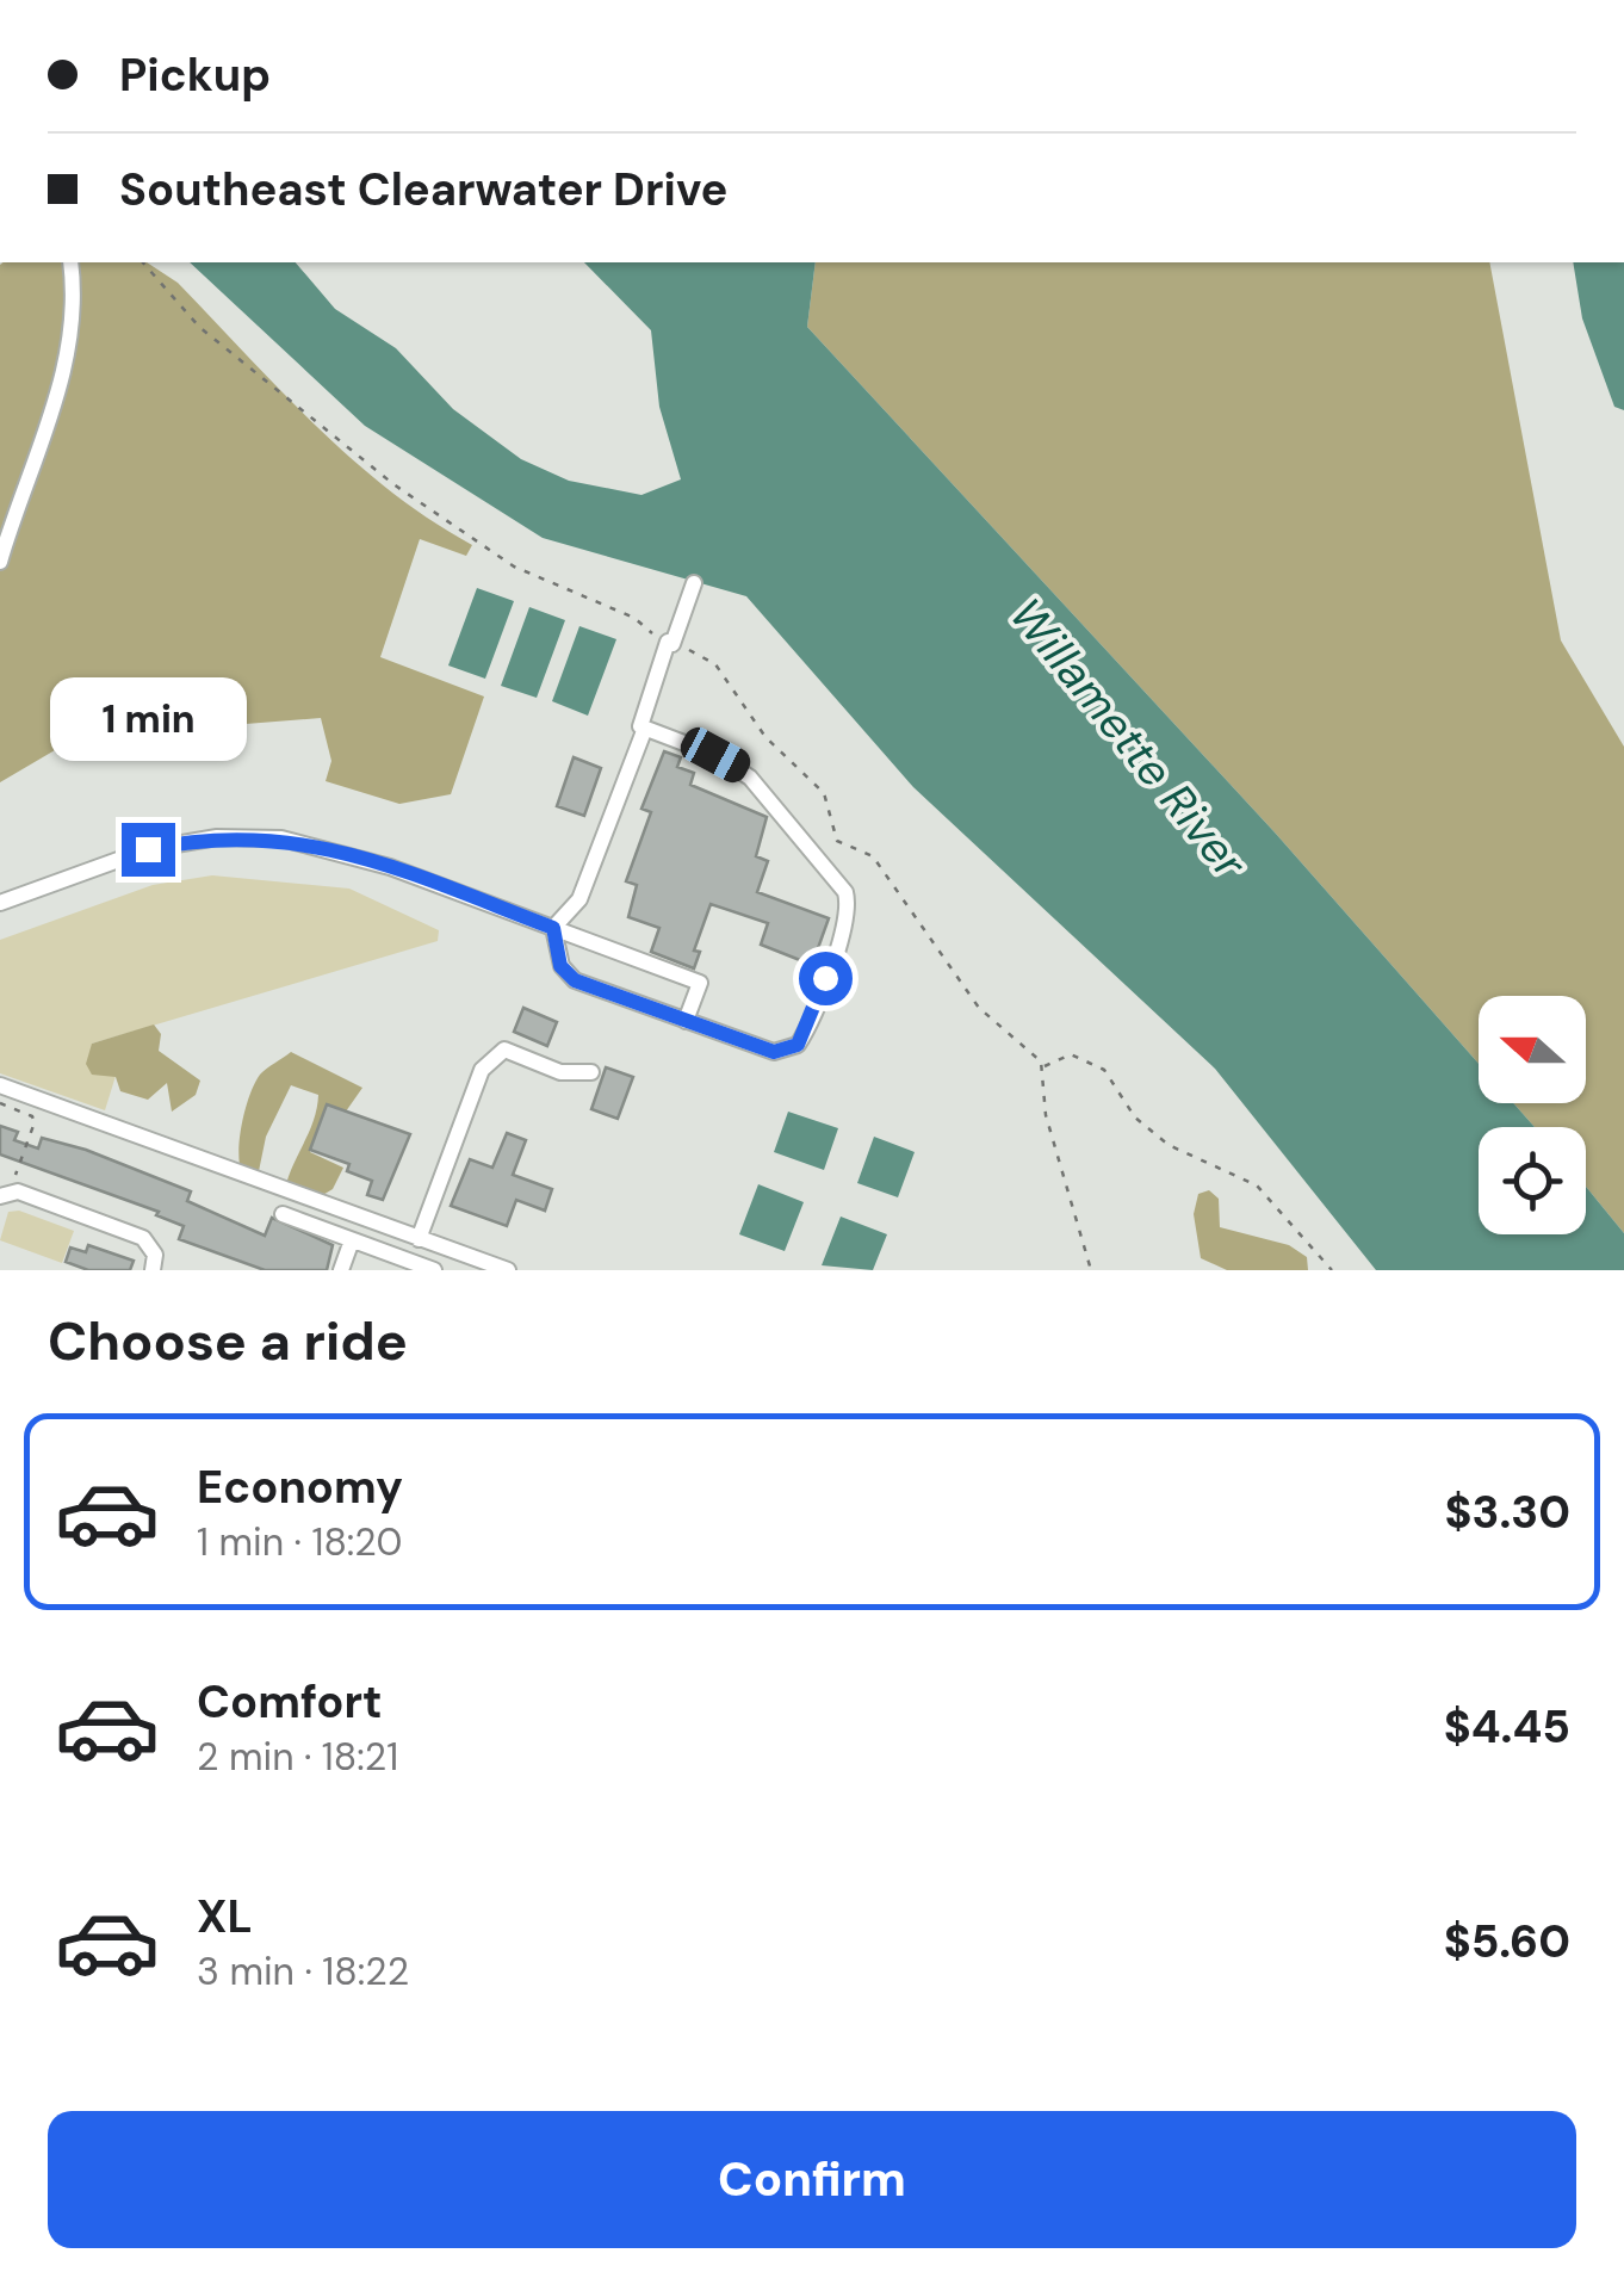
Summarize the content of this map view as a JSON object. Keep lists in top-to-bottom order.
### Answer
{
  "water": ["Willamette River"],
  "north": "left",
  "page": {
    "banner": ["Pickup", "Southeast Clearwater Drive"],
    "bubble": "1 min",
    "heading": "Choose a ride",
    "list": [
      {
        "name": "Economy",
        "note": "1 min · 18:20",
        "value": "$3.30"
      },
      {
        "name": "Comfort",
        "note": "2 min · 18:21",
        "value": "$4.45"
      },
      {
        "name": "XL",
        "note": "3 min · 18:22",
        "value": "$5.60"
      }
    ],
    "buttons": "Confirm"
  }
}
